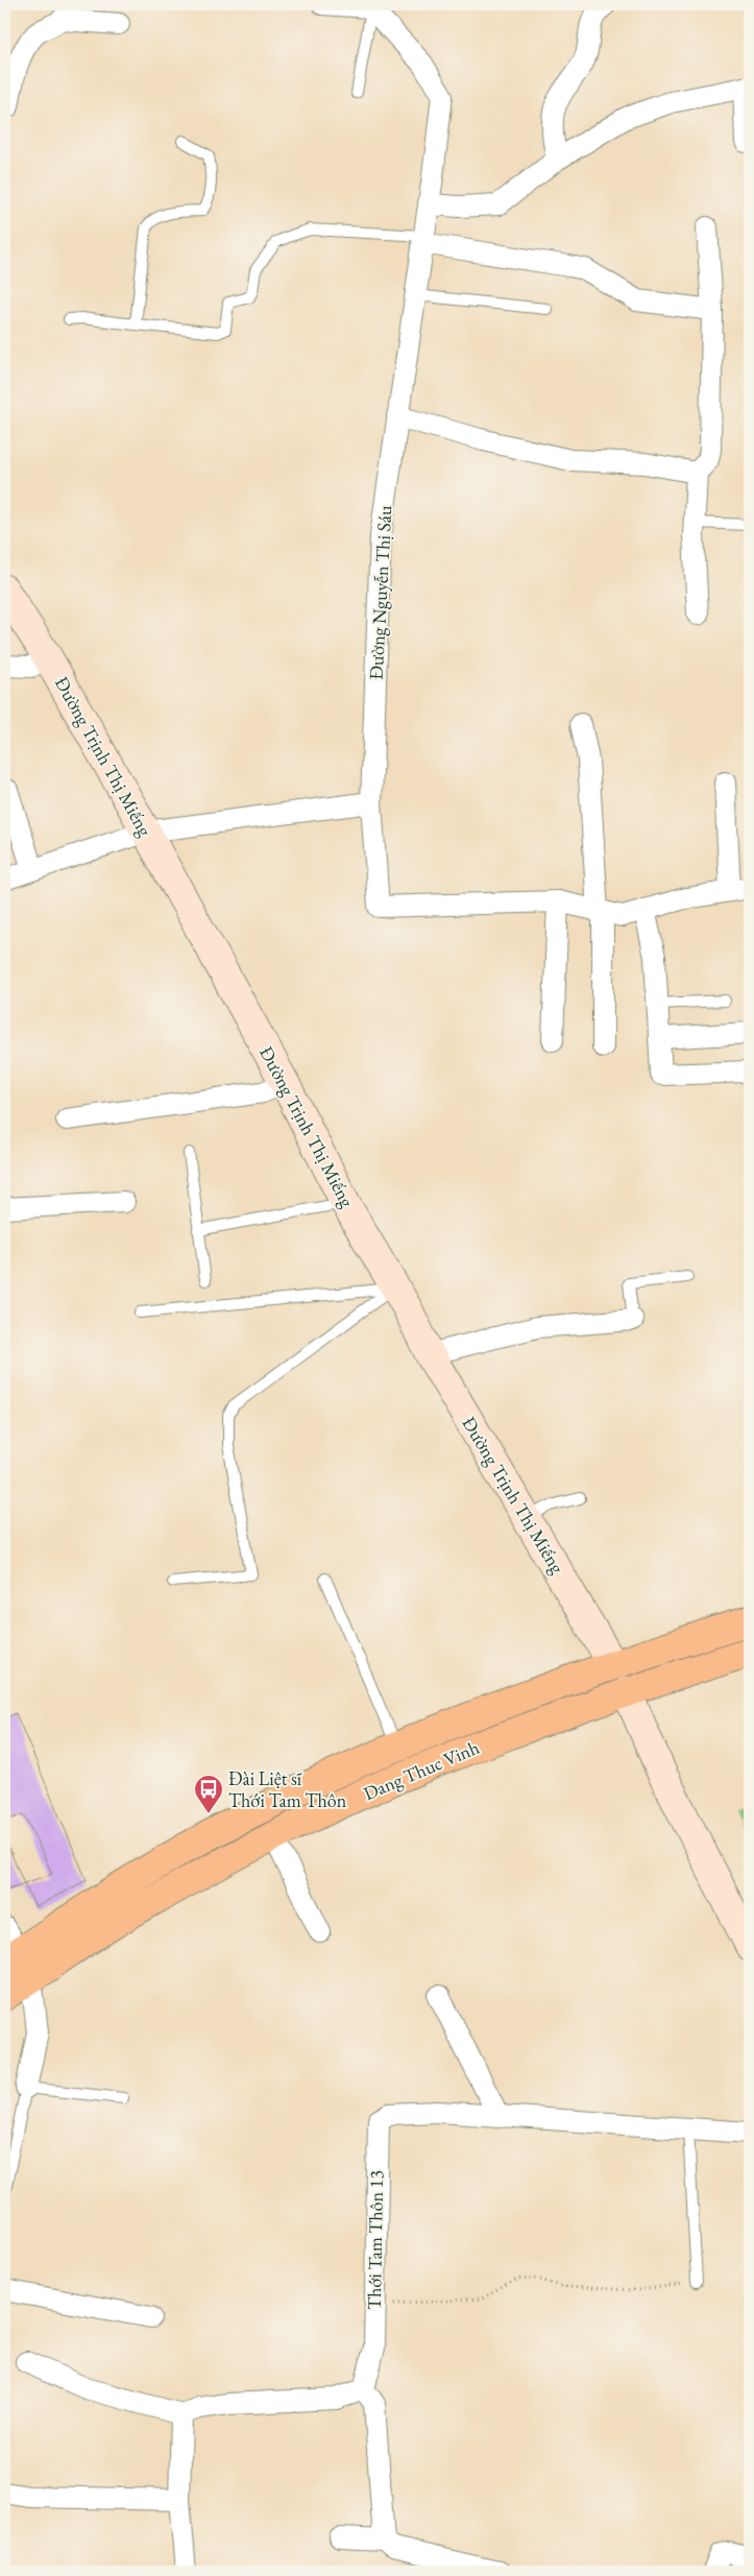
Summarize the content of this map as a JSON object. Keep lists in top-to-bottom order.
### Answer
{
  "streets": {
    "main road": ["Đường Trịnh Thị Miếng", "Dang Thuc Vinh"],
    "street": ["Đường Nguyễn Thị Sáu", "Thới Tam Thôn 13"]
  },
  "crossings": [
    ["Đường Trịnh Thị Miếng", "Dang Thuc Vinh"]
  ],
  "places": {
    "bus stop": ["Đài Liệt sĩ Thới Tam Thôn"]
  }
}
